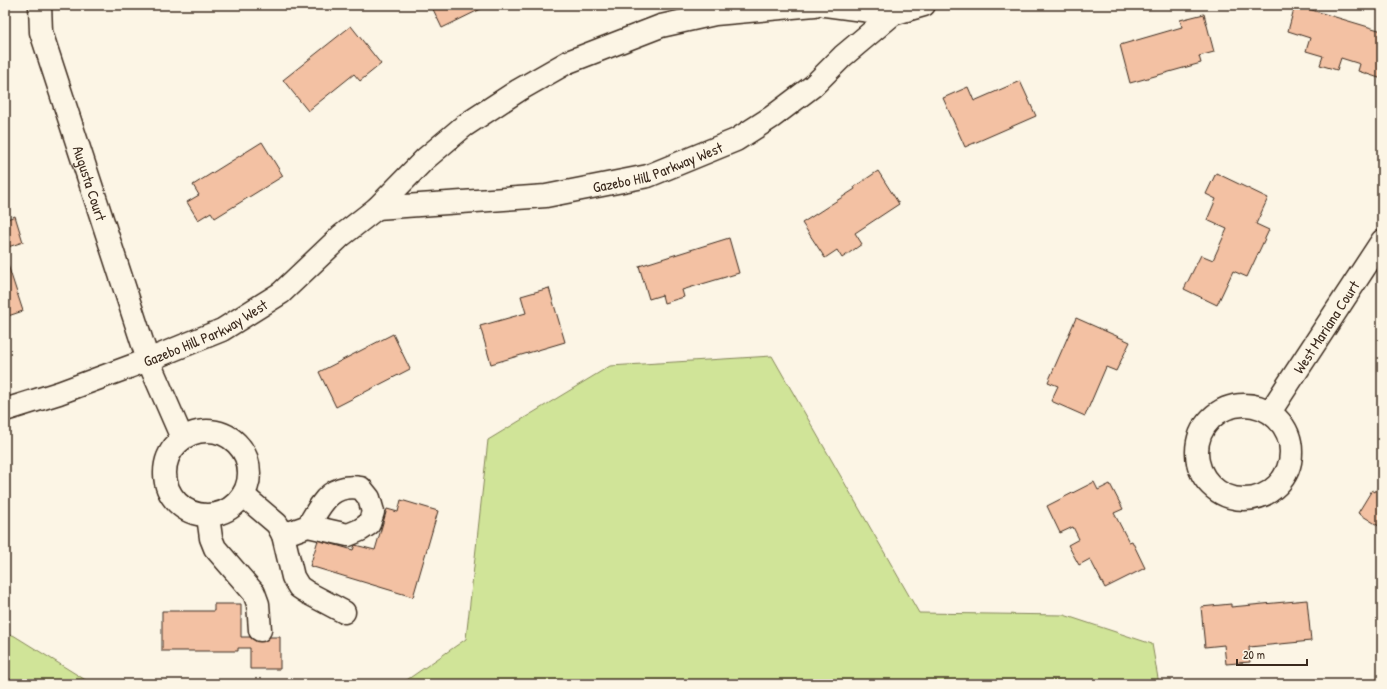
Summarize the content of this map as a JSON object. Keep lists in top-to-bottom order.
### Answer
{
  "streets": {
    "street": ["Gazebo Hill Parkway West", "Augusta Court", "West Mariana Court"]
  },
  "crossings": [
    ["Gazebo Hill Parkway West", "Augusta Court"]
  ],
  "scale_bar": "20 m"
}
